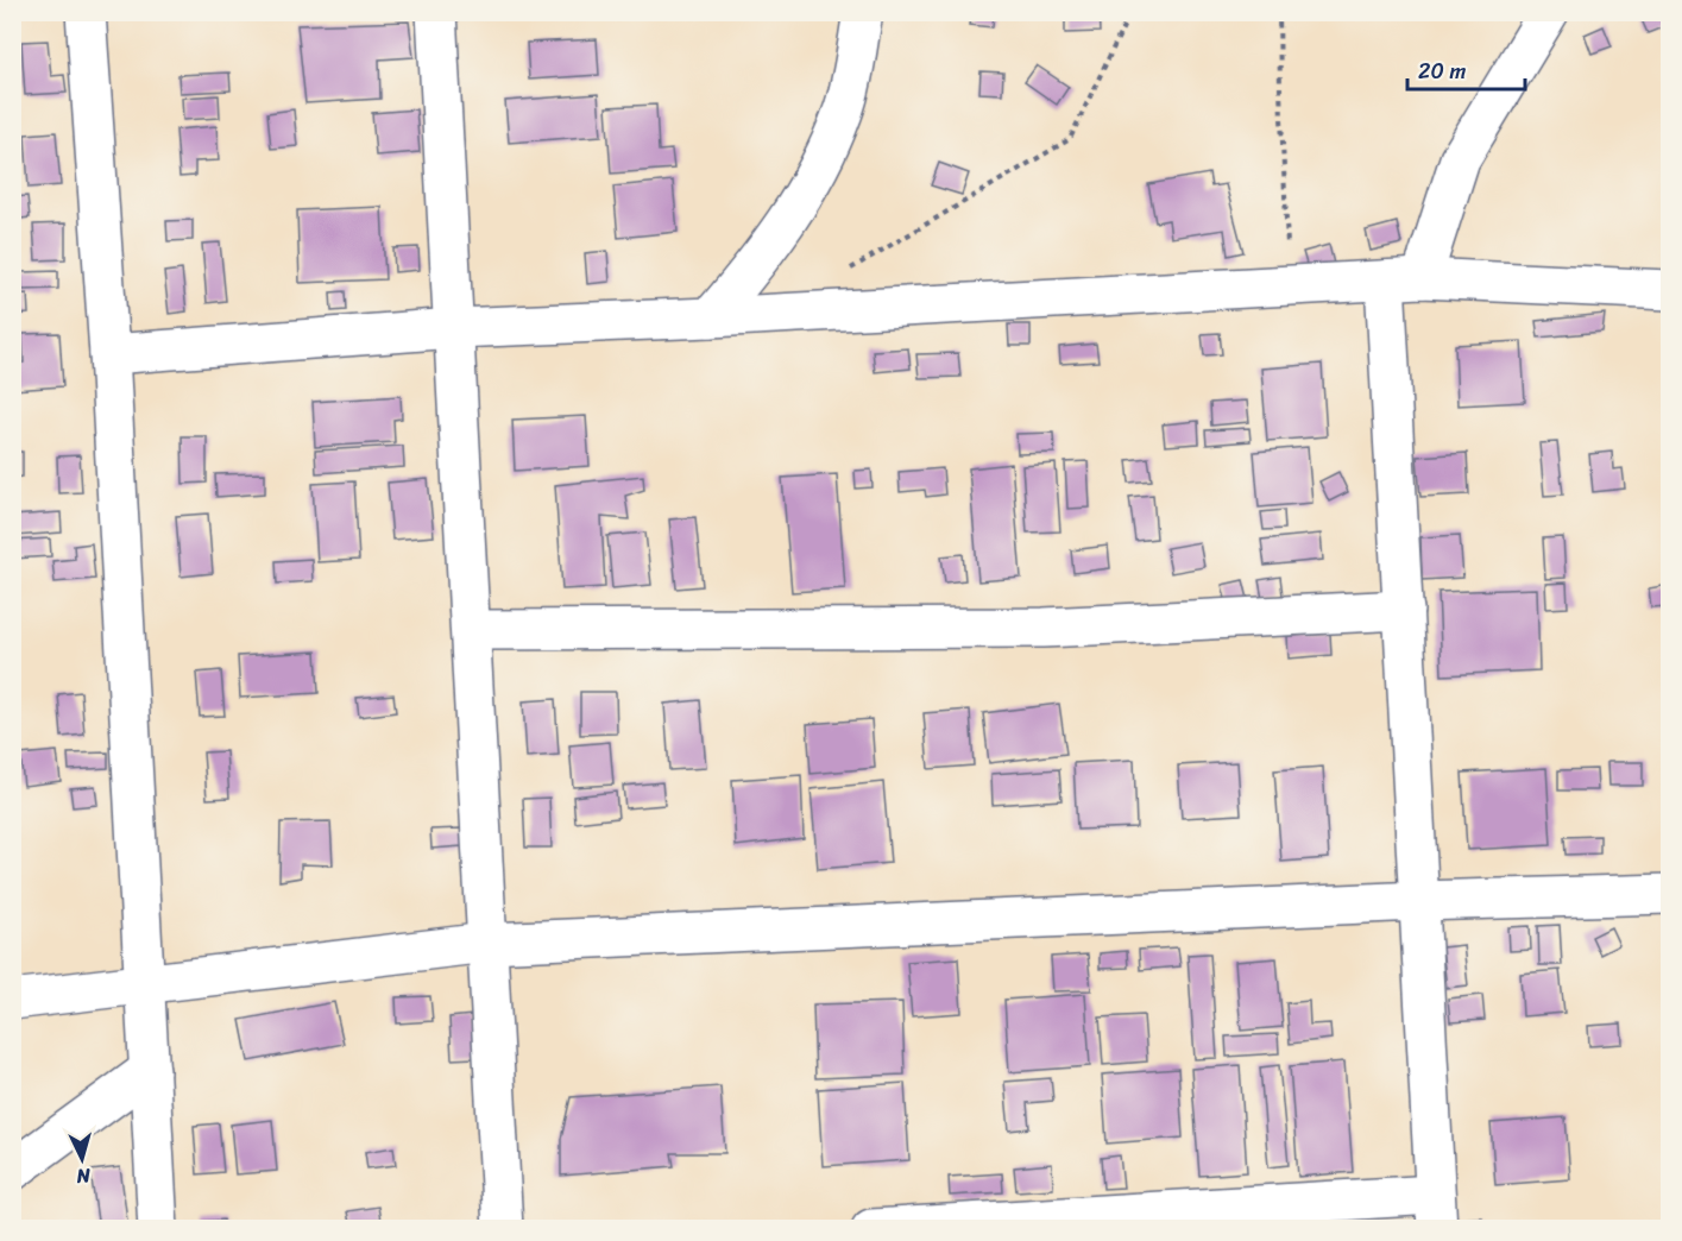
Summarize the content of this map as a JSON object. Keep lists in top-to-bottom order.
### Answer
{
  "scale_bar": "20 m",
  "north": "bottom"
}
